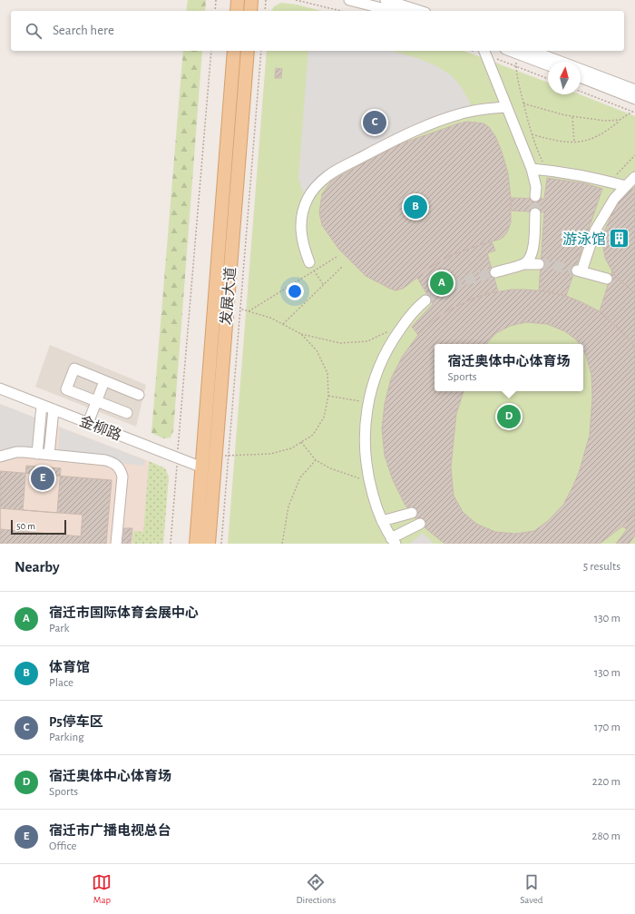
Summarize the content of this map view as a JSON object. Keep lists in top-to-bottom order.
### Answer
{
  "streets": {
    "main road": ["发展大道"],
    "street": ["金柳路"]
  },
  "crossings": [
    ["发展大道", "金柳路"]
  ],
  "places": {
    "building": ["游泳馆"]
  },
  "scale_bar": "50 m",
  "north": "top",
  "page": {
    "search": "Search here",
    "pins": [
      "C",
      "B",
      "A",
      "D",
      "E"
    ],
    "popup": ["宿迁奥体中心体育场", "Sports"],
    "scale": "50 m",
    "heading": ["Nearby", "5 results"],
    "list": [
      {
        "mark": "A",
        "name": "宿迁市国际体育会展中心",
        "note": "Park",
        "value": "130 m"
      },
      {
        "mark": "B",
        "name": "体育馆",
        "note": "Place",
        "value": "130 m"
      },
      {
        "mark": "C",
        "name": "P5停车区",
        "note": "Parking",
        "value": "170 m"
      },
      {
        "mark": "D",
        "name": "宿迁奥体中心体育场",
        "note": "Sports",
        "value": "220 m"
      },
      {
        "mark": "E",
        "name": "宿迁市广播电视总台",
        "note": "Office",
        "value": "280 m"
      }
    ],
    "nav": ["Map", "Directions", "Saved"]
  }
}
